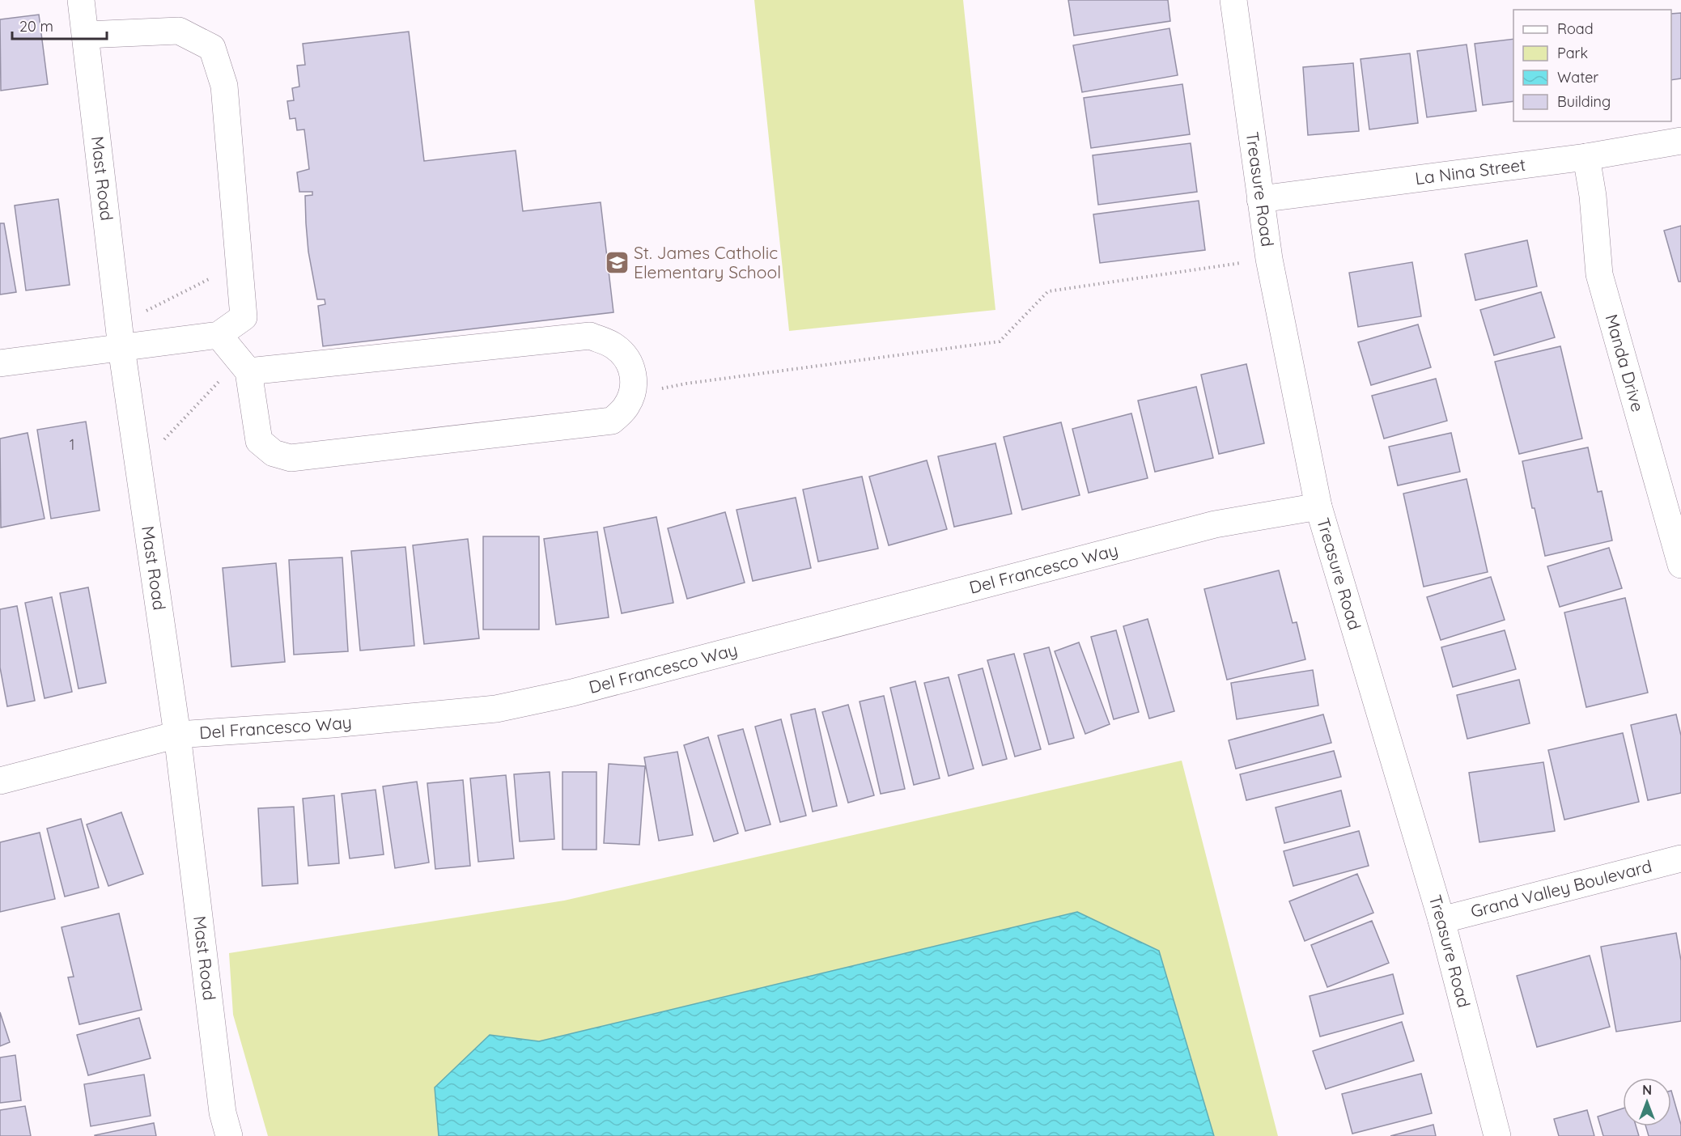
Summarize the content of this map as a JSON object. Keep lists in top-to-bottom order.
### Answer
{
  "streets": {
    "street": [
      "La Nina Street",
      "Mast Road",
      "Treasure Road",
      "Manda Drive",
      "Del Francesco Way",
      "Grand Valley Boulevard"
    ]
  },
  "crossings": [
    ["La Nina Street", "Treasure Road"],
    ["La Nina Street", "Manda Drive"],
    ["Mast Road", "Del Francesco Way"],
    ["Treasure Road", "Del Francesco Way"],
    ["Treasure Road", "Grand Valley Boulevard"]
  ],
  "places": {
    "school or university": ["St. James Catholic Elementary School"]
  },
  "house_numbers": ["1"],
  "legend": [
    "Road",
    "Park",
    "Water",
    "Building"
  ],
  "scale_bar": "20 m",
  "north": "top"
}
